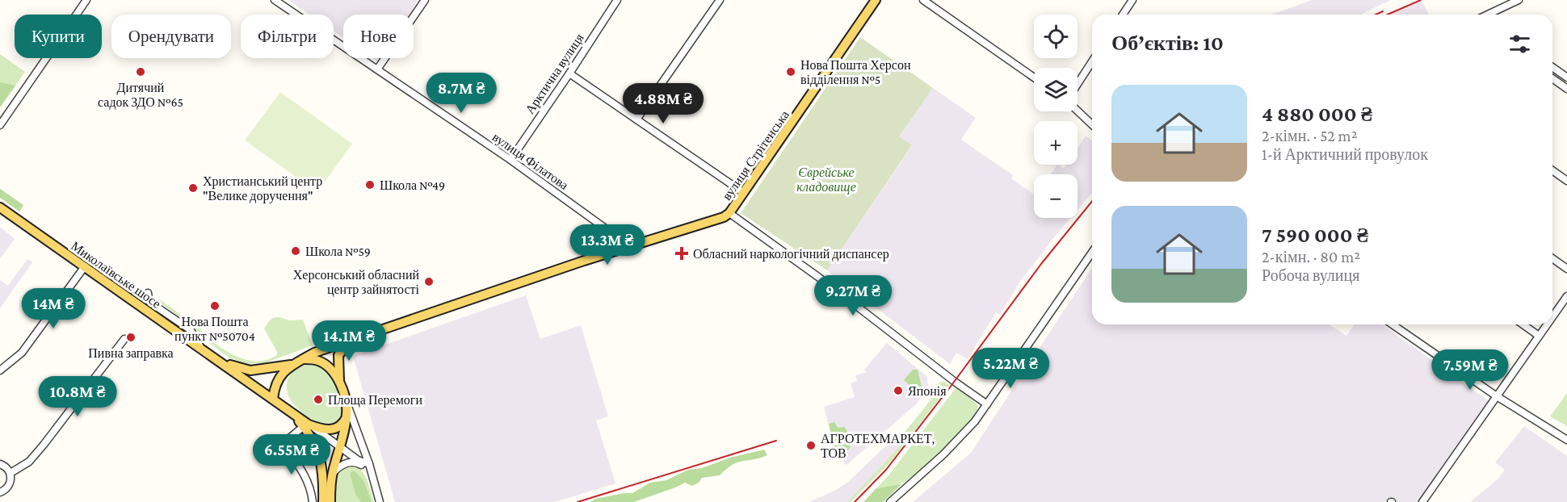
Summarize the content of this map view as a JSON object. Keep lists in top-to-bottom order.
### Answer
{
  "streets": {
    "main road": ["вулиця Стрітенська", "Миколаївське шосе"],
    "street": ["Арктична вулиця", "вулиця Філатова"]
  },
  "crossings": [
    ["Арктична вулиця", "вулиця Філатова"],
    ["вулиця Стрітенська", "вулиця Філатова"],
    ["вулиця Стрітенська", "Миколаївське шосе"]
  ],
  "parks": ["Єврейське кладовище"],
  "places": {
    "other": [
      "Дитячий садок ЗДО №65",
      "Нова Пошта Херсон відділення №5",
      "Школа №49",
      "Христианський центр \"Велике доручення\"",
      "Школа №59",
      "Херсонський обласний центр зайнятості",
      "Нова Пошта пункт №50704",
      "Пивна заправка",
      "Японія",
      "Площа Перемоги",
      "АГРОТЕХМАРКЕТ, ТОВ"
    ],
    "health": ["Обласний наркологічний диспансер"]
  },
  "page": {
    "map_buttons": ["+", "−"],
    "chip": [
      "Купити",
      "Орендувати",
      "Фільтри",
      "Нове"
    ],
    "heading": "Об’єктів: 10",
    "price": [
      "8.7M ₴",
      "4.88M ₴",
      "13.3M ₴",
      "9.27M ₴",
      "14M ₴",
      "14.1M ₴",
      "5.22M ₴",
      "7.59M ₴",
      "10.8M ₴",
      "6.55M ₴"
    ],
    "list": [
      {
        "name": "4 880 000 ₴",
        "note": "2-кімн. · 52 m² · 1-й Арктичний провулок"
      },
      {
        "name": "7 590 000 ₴",
        "note": "2-кімн. · 80 m² · Робоча вулиця"
      }
    ]
  }
}
